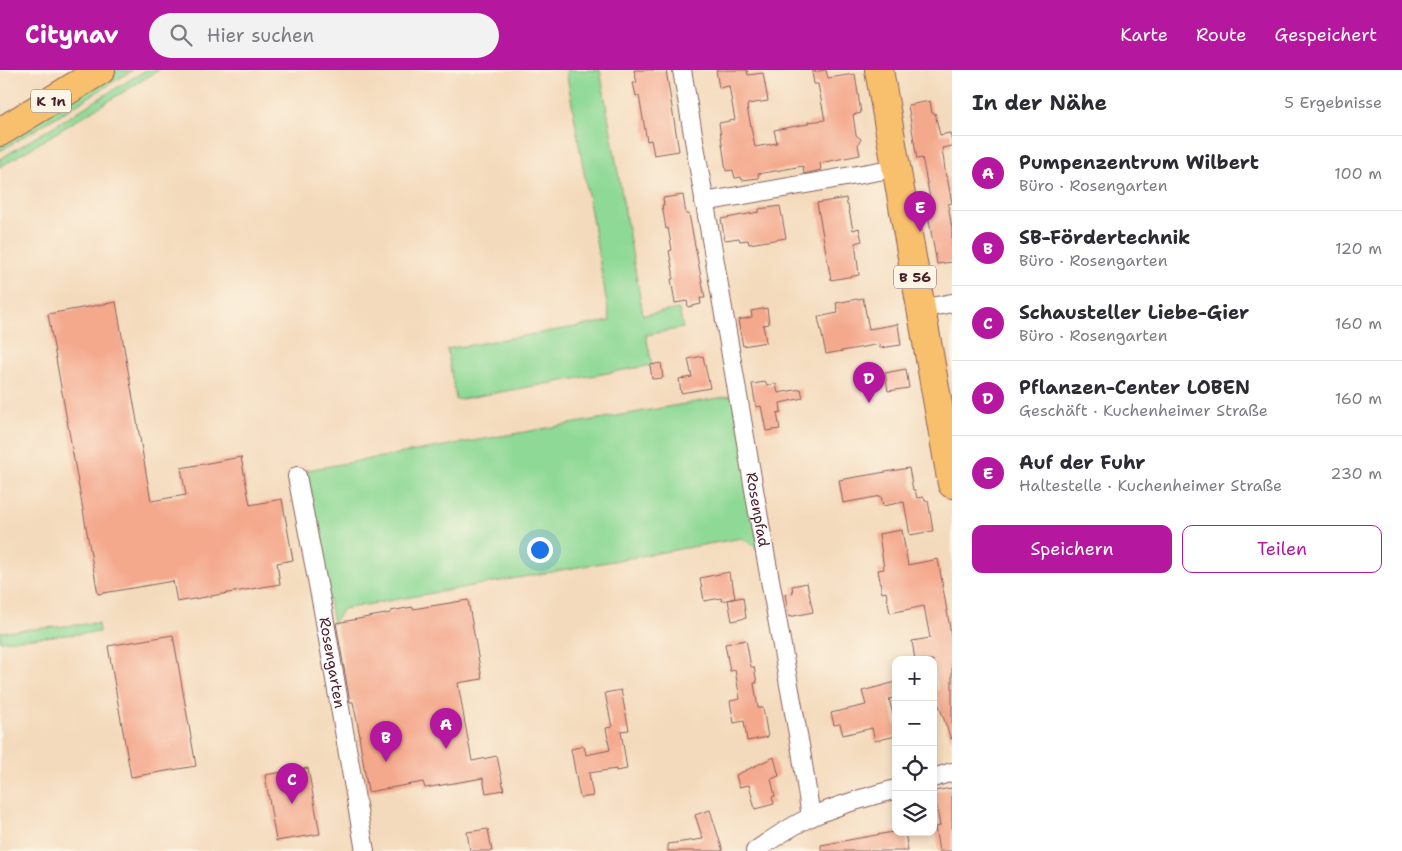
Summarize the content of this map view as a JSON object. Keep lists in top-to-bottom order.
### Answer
{
  "streets": {
    "main road": ["K 1n", "B 56"],
    "street": ["Rosenpfad", "Rosengarten"]
  },
  "page": {
    "header": "Citynav",
    "search": "Hier suchen",
    "nav": ["Karte", "Route", "Gespeichert"],
    "heading": ["In der Nähe", "5 Ergebnisse"],
    "list": [
      {
        "mark": "A",
        "name": "Pumpenzentrum Wilbert",
        "note": "Büro · Rosengarten",
        "value": "100 m"
      },
      {
        "mark": "B",
        "name": "SB-Fördertechnik",
        "note": "Büro · Rosengarten",
        "value": "120 m"
      },
      {
        "mark": "C",
        "name": "Schausteller Liebe-Gier",
        "note": "Büro · Rosengarten",
        "value": "160 m"
      },
      {
        "mark": "D",
        "name": "Pflanzen-Center LOBEN",
        "note": "Geschäft · Kuchenheimer Straße",
        "value": "160 m"
      },
      {
        "mark": "E",
        "name": "Auf der Fuhr",
        "note": "Haltestelle · Kuchenheimer Straße",
        "value": "230 m"
      }
    ],
    "pins": [
      "E",
      "D",
      "A",
      "B",
      "C"
    ],
    "buttons": ["Speichern", "Teilen"],
    "map_buttons": ["+", "−"]
  }
}
